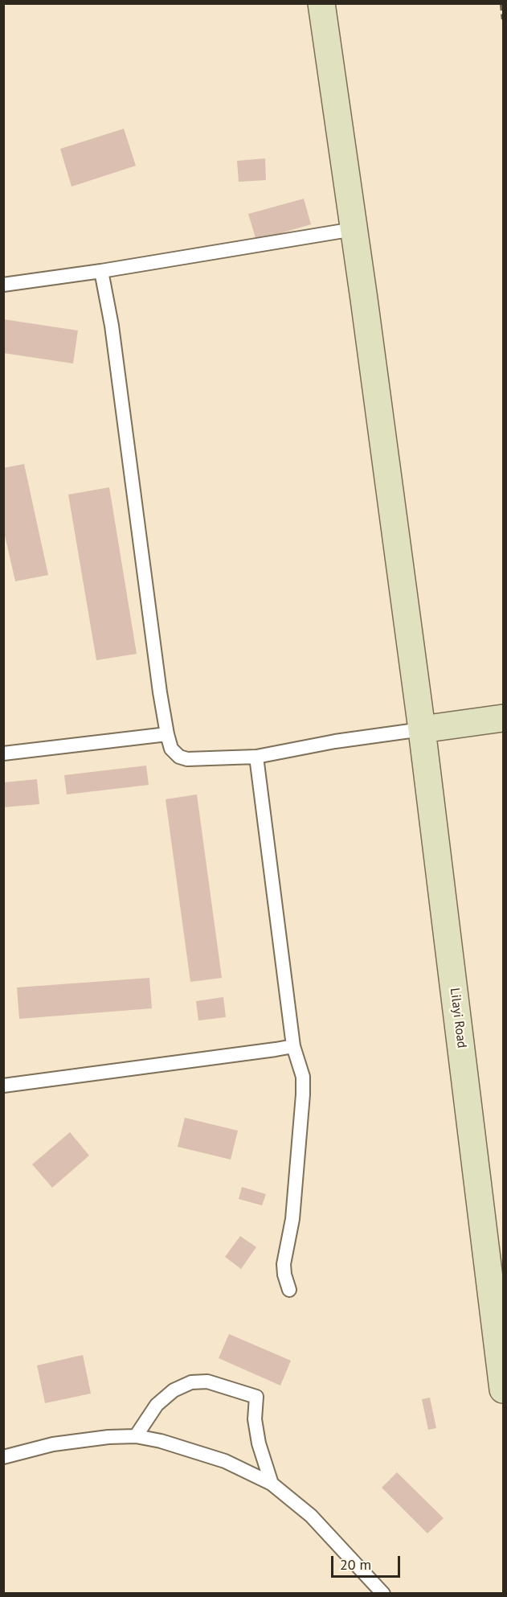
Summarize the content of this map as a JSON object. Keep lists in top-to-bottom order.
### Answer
{
  "streets": {
    "street": ["Lilayi Road"]
  },
  "scale_bar": "20 m"
}
